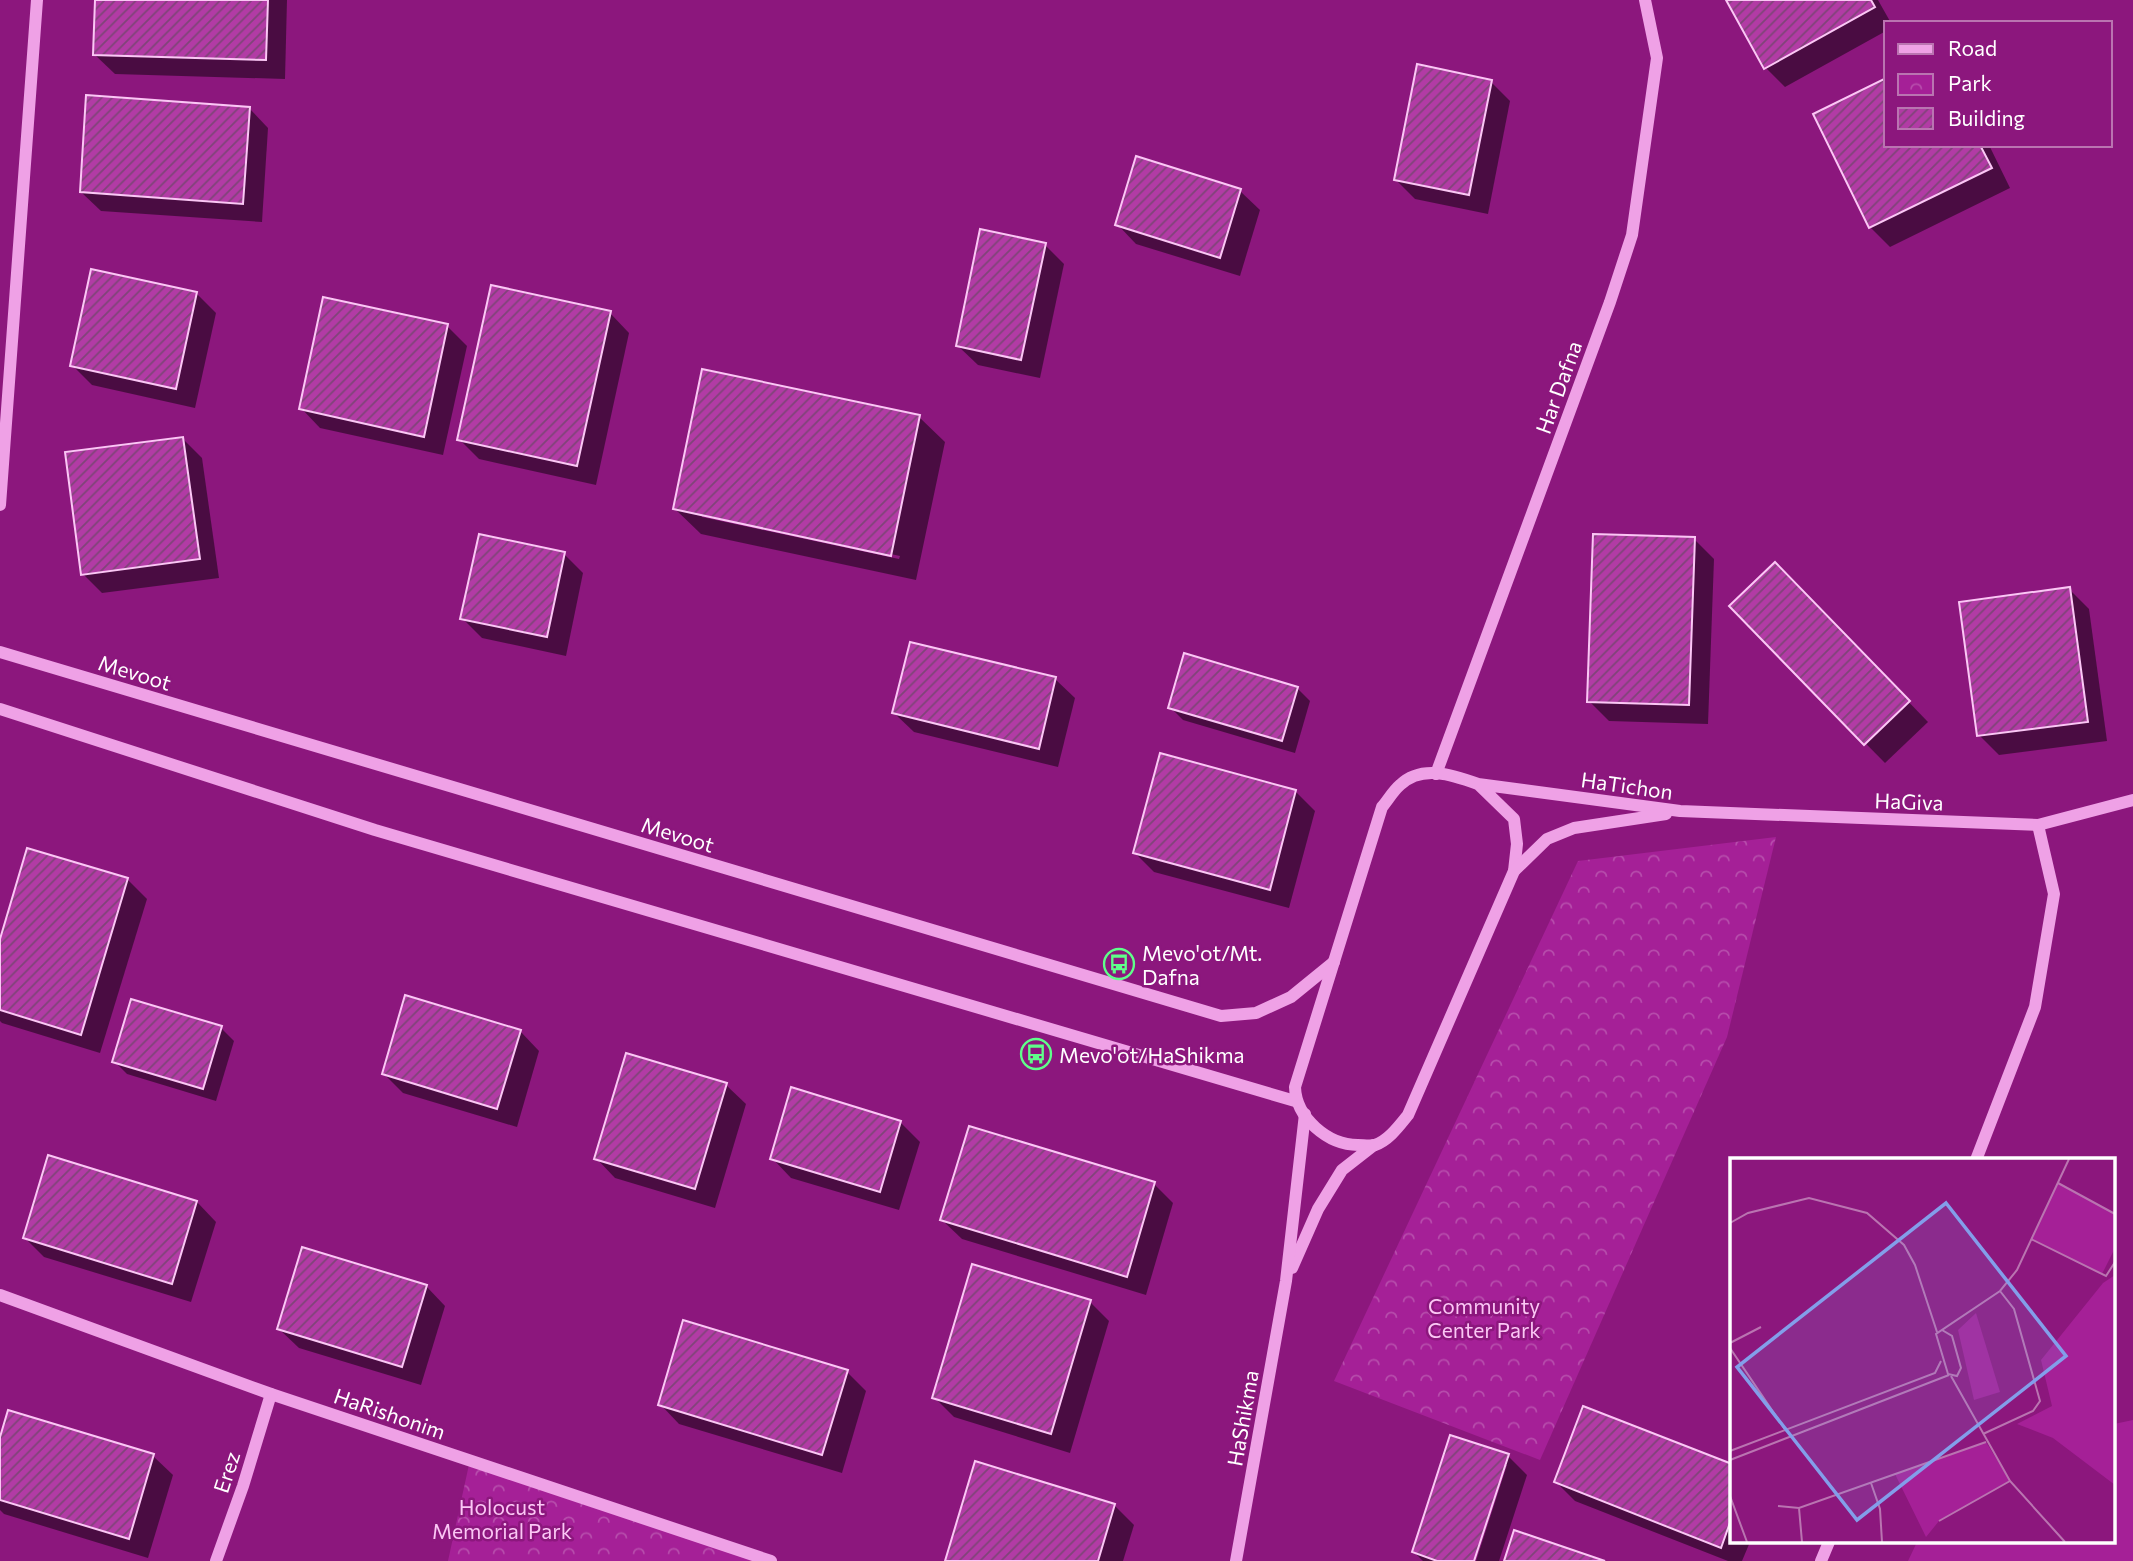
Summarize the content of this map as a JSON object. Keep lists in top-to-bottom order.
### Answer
{
  "streets": {
    "street": [
      "Har Dafna",
      "Mevoot",
      "HaTichon",
      "HaGiva",
      "HaRishonim",
      "HaShikma",
      "Erez"
    ]
  },
  "crossings": [
    ["HaTichon", "HaGiva"],
    ["HaTichon", "HaShikma"],
    ["HaRishonim", "Erez"]
  ],
  "parks": ["Community Center Park", "Holocust Memorial Park"],
  "places": {
    "bus stop": ["Mevo'ot/Mt. Dafna", "Mevo'ot/HaShikma"]
  },
  "legend": ["Road", "Park", "Building"]
}
